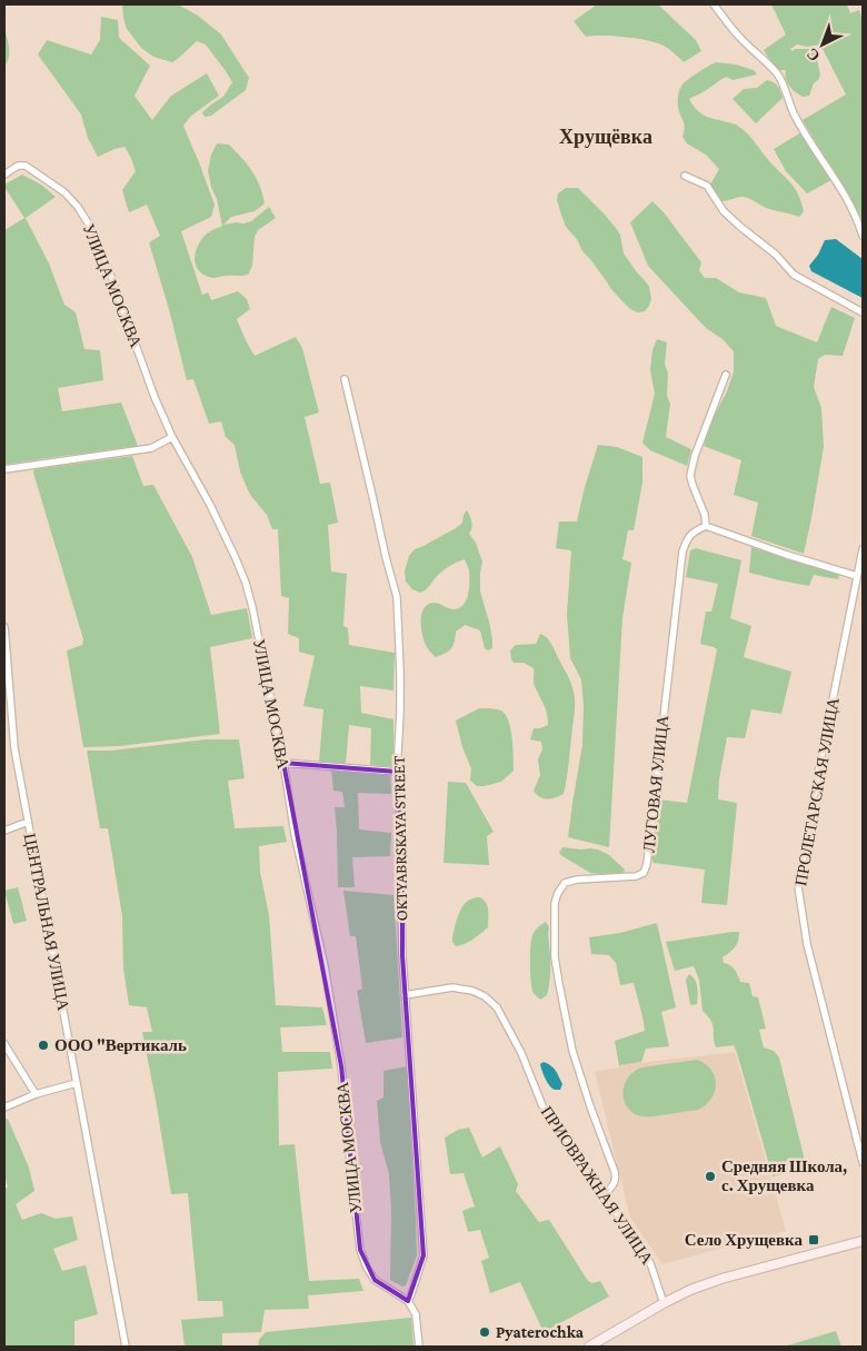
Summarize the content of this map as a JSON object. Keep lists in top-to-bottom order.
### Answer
{
  "streets": {
    "street": [
      "УЛИЦА МОСКВА",
      "ЛУГОВАЯ УЛИЦА",
      "ПРОЛЕТАРСКАЯ УЛИЦА",
      "OKTYABRSKAYA STREET",
      "ЦЕНТРАЛЬНАЯ УЛИЦА",
      "ПРИОВРАЖНАЯ УЛИЦА"
    ]
  },
  "crossings": [
    ["УЛИЦА МОСКВА", "OKTYABRSKAYA STREET"],
    ["ЛУГОВАЯ УЛИЦА", "ПРИОВРАЖНАЯ УЛИЦА"],
    ["OKTYABRSKAYA STREET", "ПРИОВРАЖНАЯ УЛИЦА"]
  ],
  "districts": ["Хрущёвка"],
  "places": {
    "other": ["ООО \"Вертикаль", "Средняя Школа, с. Хрущевка", "Pyaterochka"],
    "transit": ["Село Хрущевка"]
  },
  "north": "bottom left"
}
